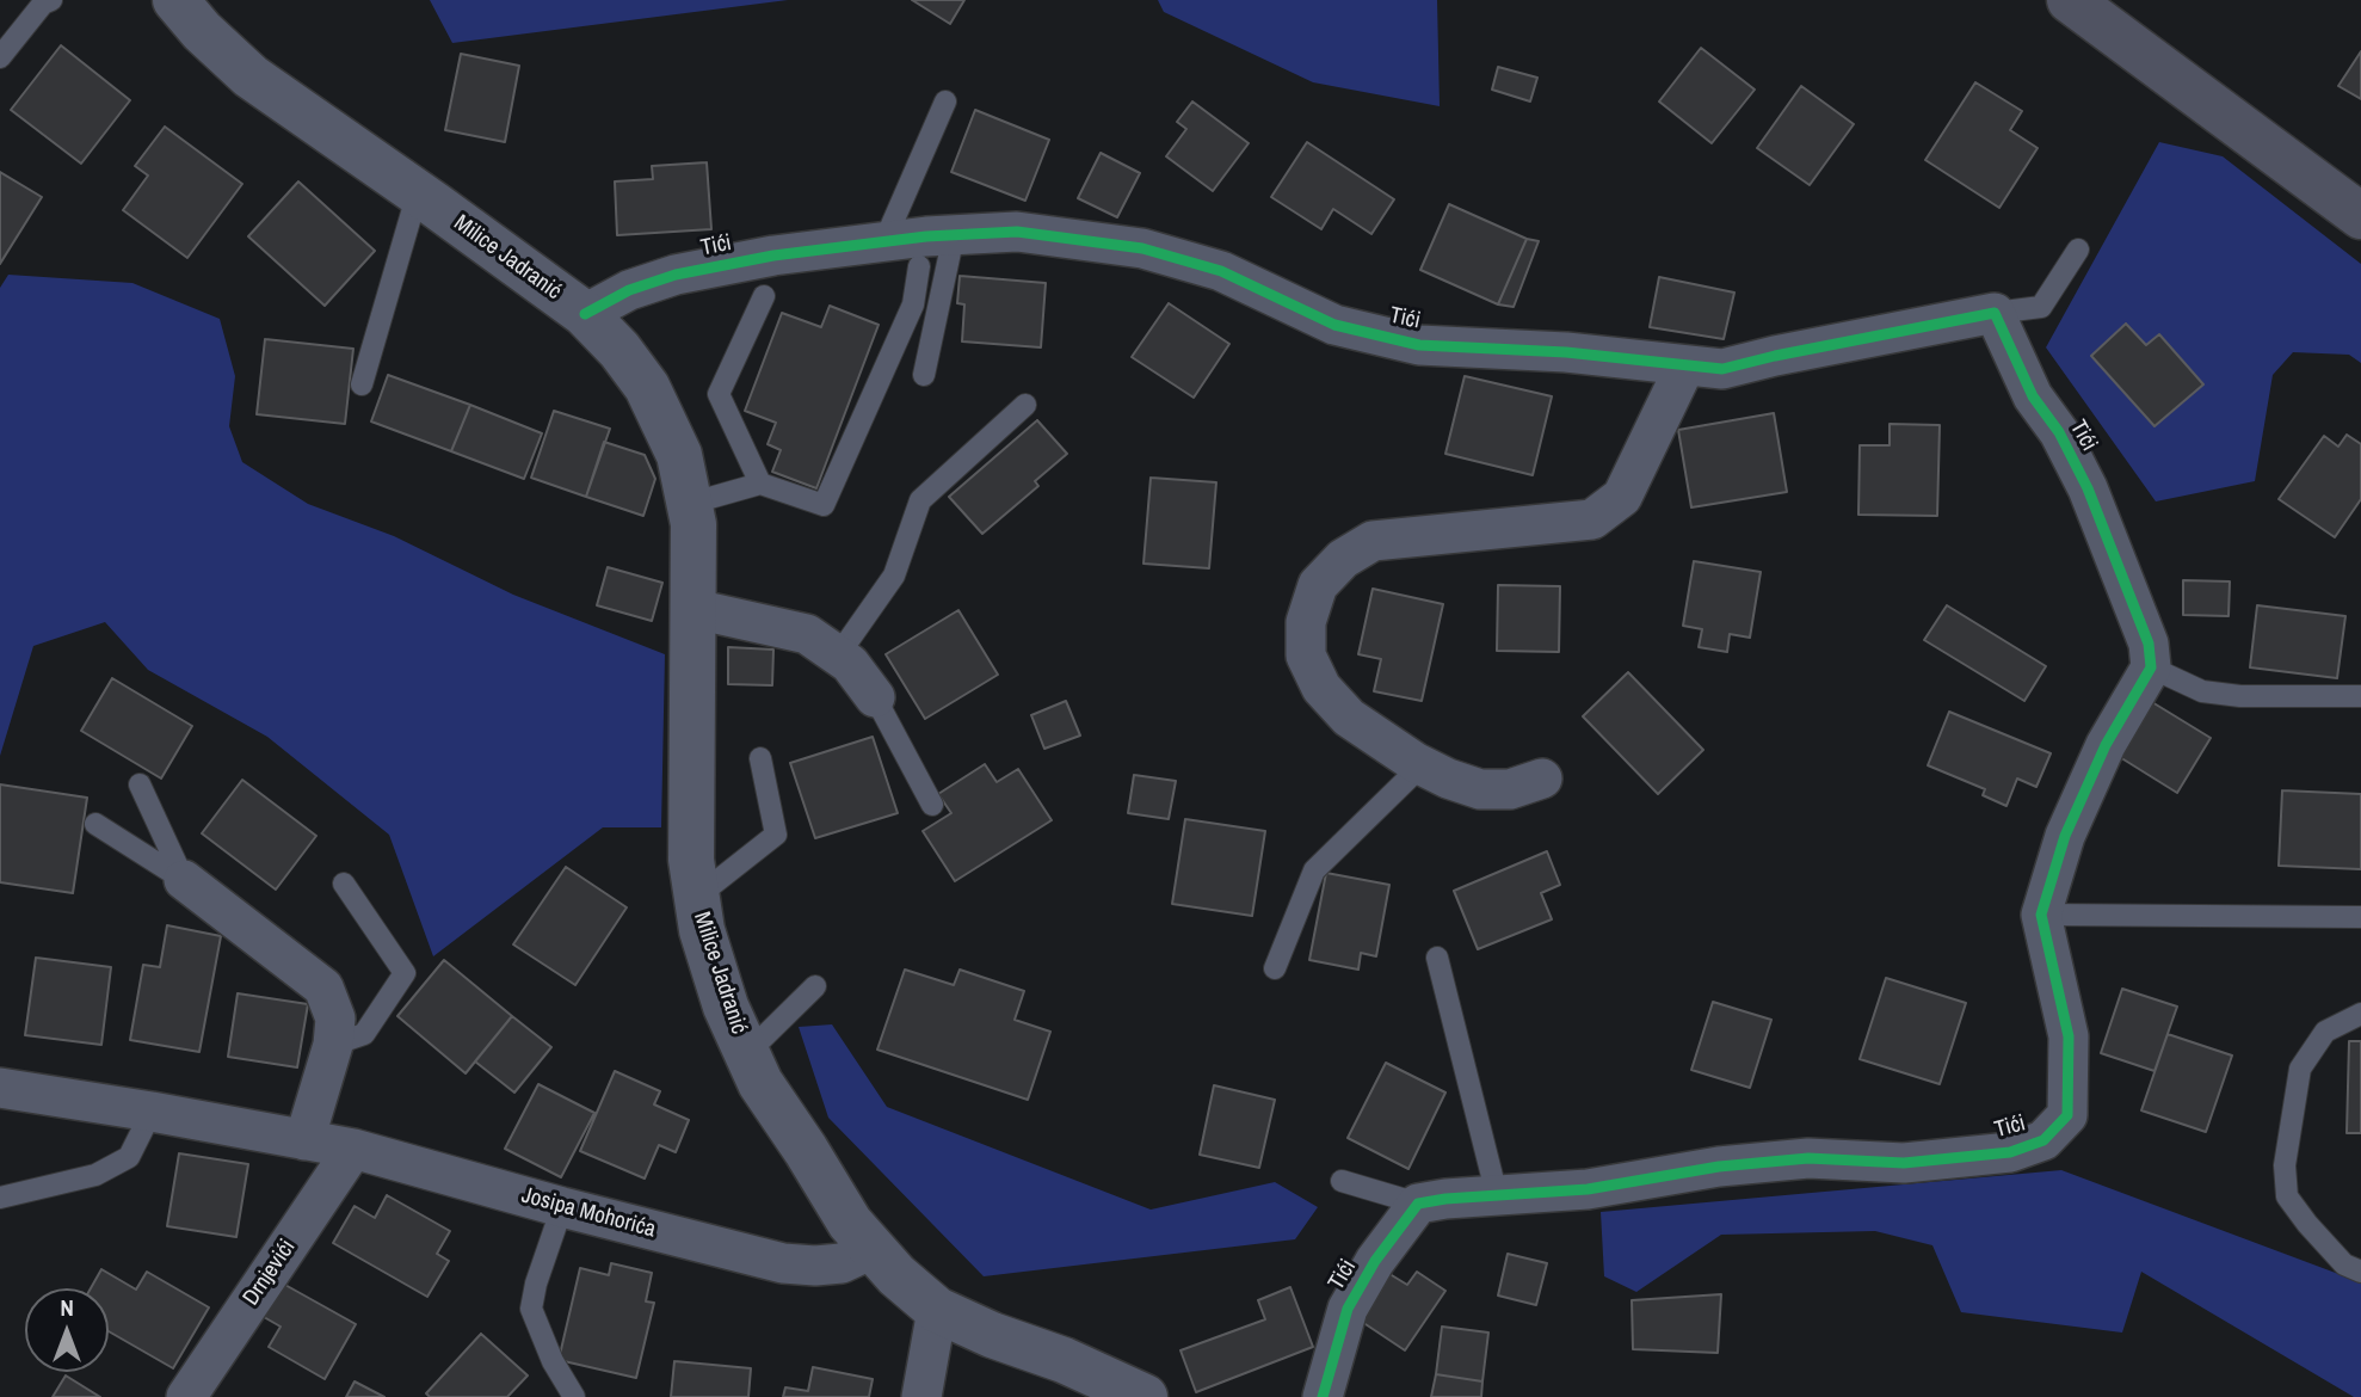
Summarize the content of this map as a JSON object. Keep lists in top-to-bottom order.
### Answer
{
  "streets": {
    "street": [
      "Tići",
      "Milice Jadranić",
      "Josipa Mohorića",
      "Drnjevići"
    ]
  },
  "crossings": [
    ["Tići", "Milice Jadranić"],
    ["Milice Jadranić", "Josipa Mohorića"],
    ["Josipa Mohorića", "Drnjevići"]
  ],
  "north": "top"
}
